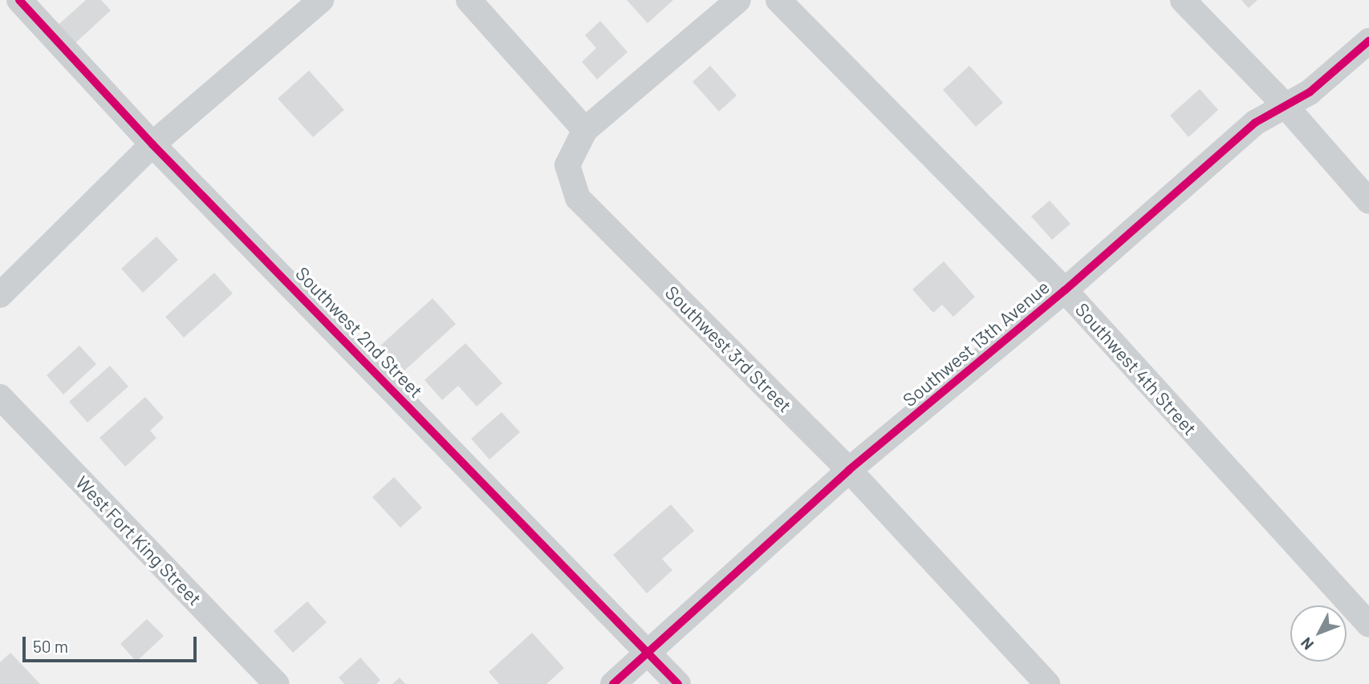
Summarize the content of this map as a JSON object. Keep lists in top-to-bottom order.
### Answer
{
  "streets": {
    "street": [
      "Southwest 2nd Street",
      "Southwest 13th Avenue",
      "Southwest 3rd Street",
      "Southwest 4th Street",
      "West Fort King Street"
    ]
  },
  "crossings": [
    ["Southwest 2nd Street", "Southwest 13th Avenue"],
    ["Southwest 13th Avenue", "Southwest 3rd Street"],
    ["Southwest 13th Avenue", "Southwest 4th Street"]
  ],
  "scale_bar": "50 m",
  "north": "bottom left"
}
